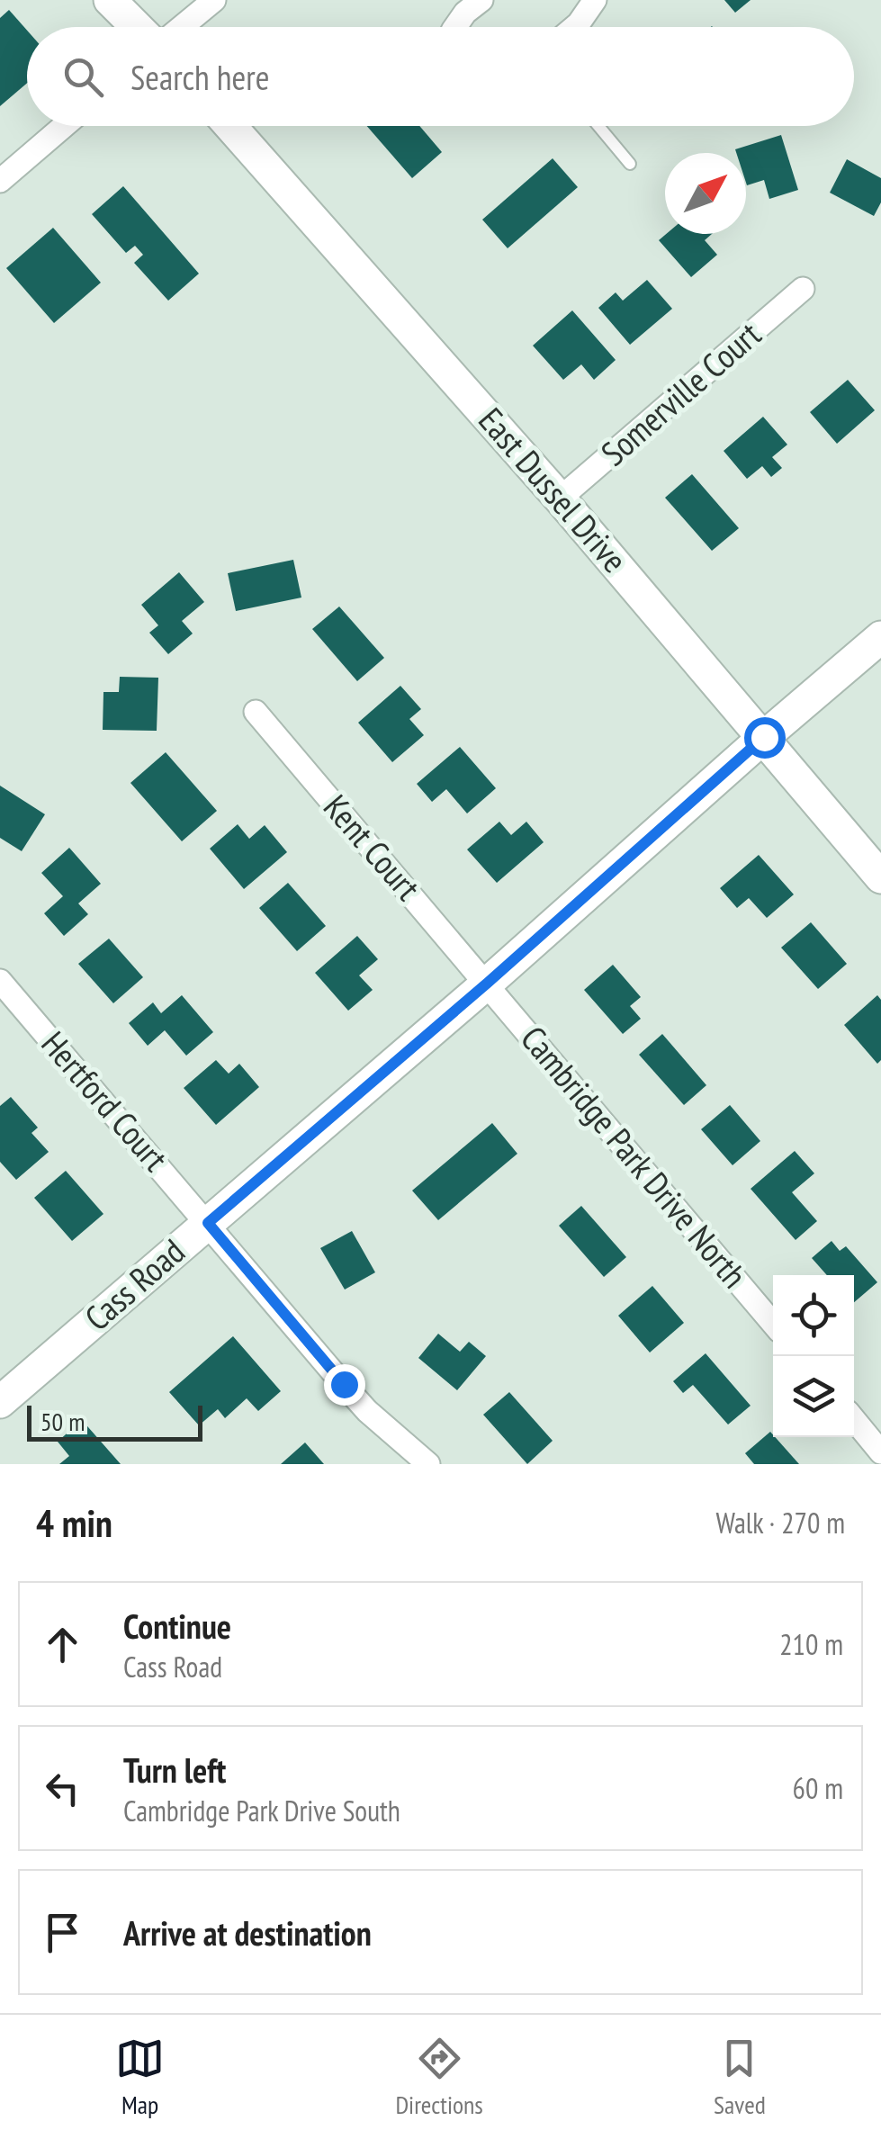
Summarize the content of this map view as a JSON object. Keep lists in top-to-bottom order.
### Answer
{
  "streets": {
    "street": [
      "Somerville Court",
      "East Dussel Drive",
      "Kent Court",
      "Hertford Court",
      "Cambridge Park Drive North",
      "Cass Road"
    ]
  },
  "crossings": [
    ["Somerville Court", "East Dussel Drive"],
    ["East Dussel Drive", "Cass Road"],
    ["Kent Court", "Cambridge Park Drive North"],
    ["Kent Court", "Cass Road"],
    ["Hertford Court", "Cass Road"],
    ["Cambridge Park Drive North", "Cass Road"]
  ],
  "scale_bar": "50 m",
  "north": "top right",
  "page": {
    "search": "Search here",
    "scale": "50 m",
    "heading": ["4 min", "Walk · 270 m"],
    "list": [
      ["Continue", "Cass Road", "210 m"],
      ["Turn left", "Cambridge Park Drive South", "60 m"],
      "Arrive at destination"
    ],
    "nav": ["Map", "Directions", "Saved"]
  }
}
